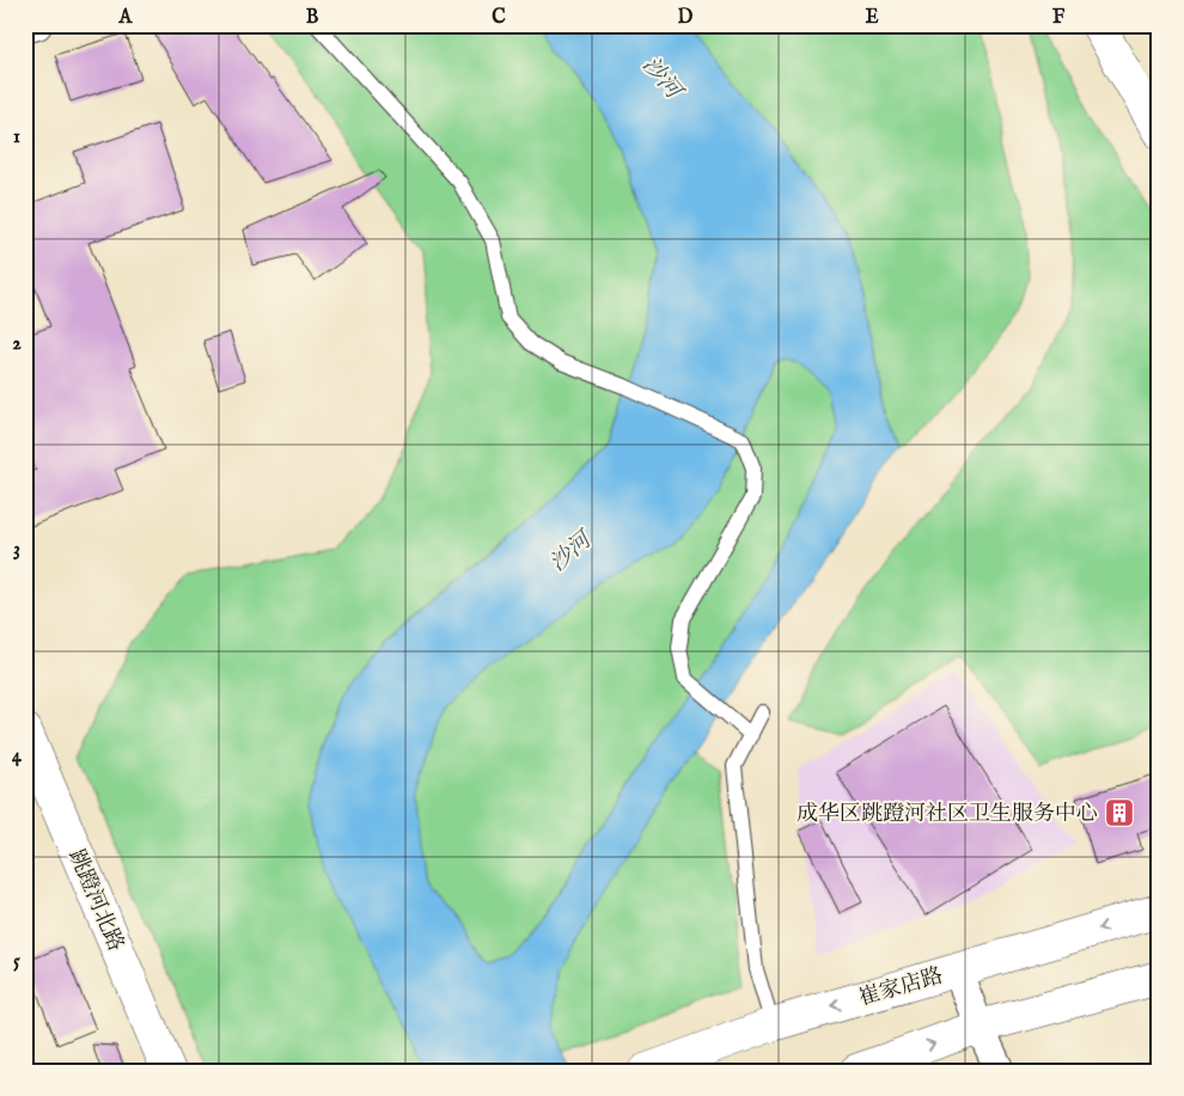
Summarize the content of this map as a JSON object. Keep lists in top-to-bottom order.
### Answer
{
  "streets": {
    "main road": ["跳蹬河北路", "崔家店路"]
  },
  "water": ["沙河"],
  "places": {
    "building": ["成华区跳蹬河社区卫生服务中心"]
  },
  "grid": {
    "columns": [
      "A",
      "B",
      "C",
      "D",
      "E",
      "F"
    ],
    "rows": [
      "1",
      "2",
      "3",
      "4",
      "5"
    ]
  }
}
